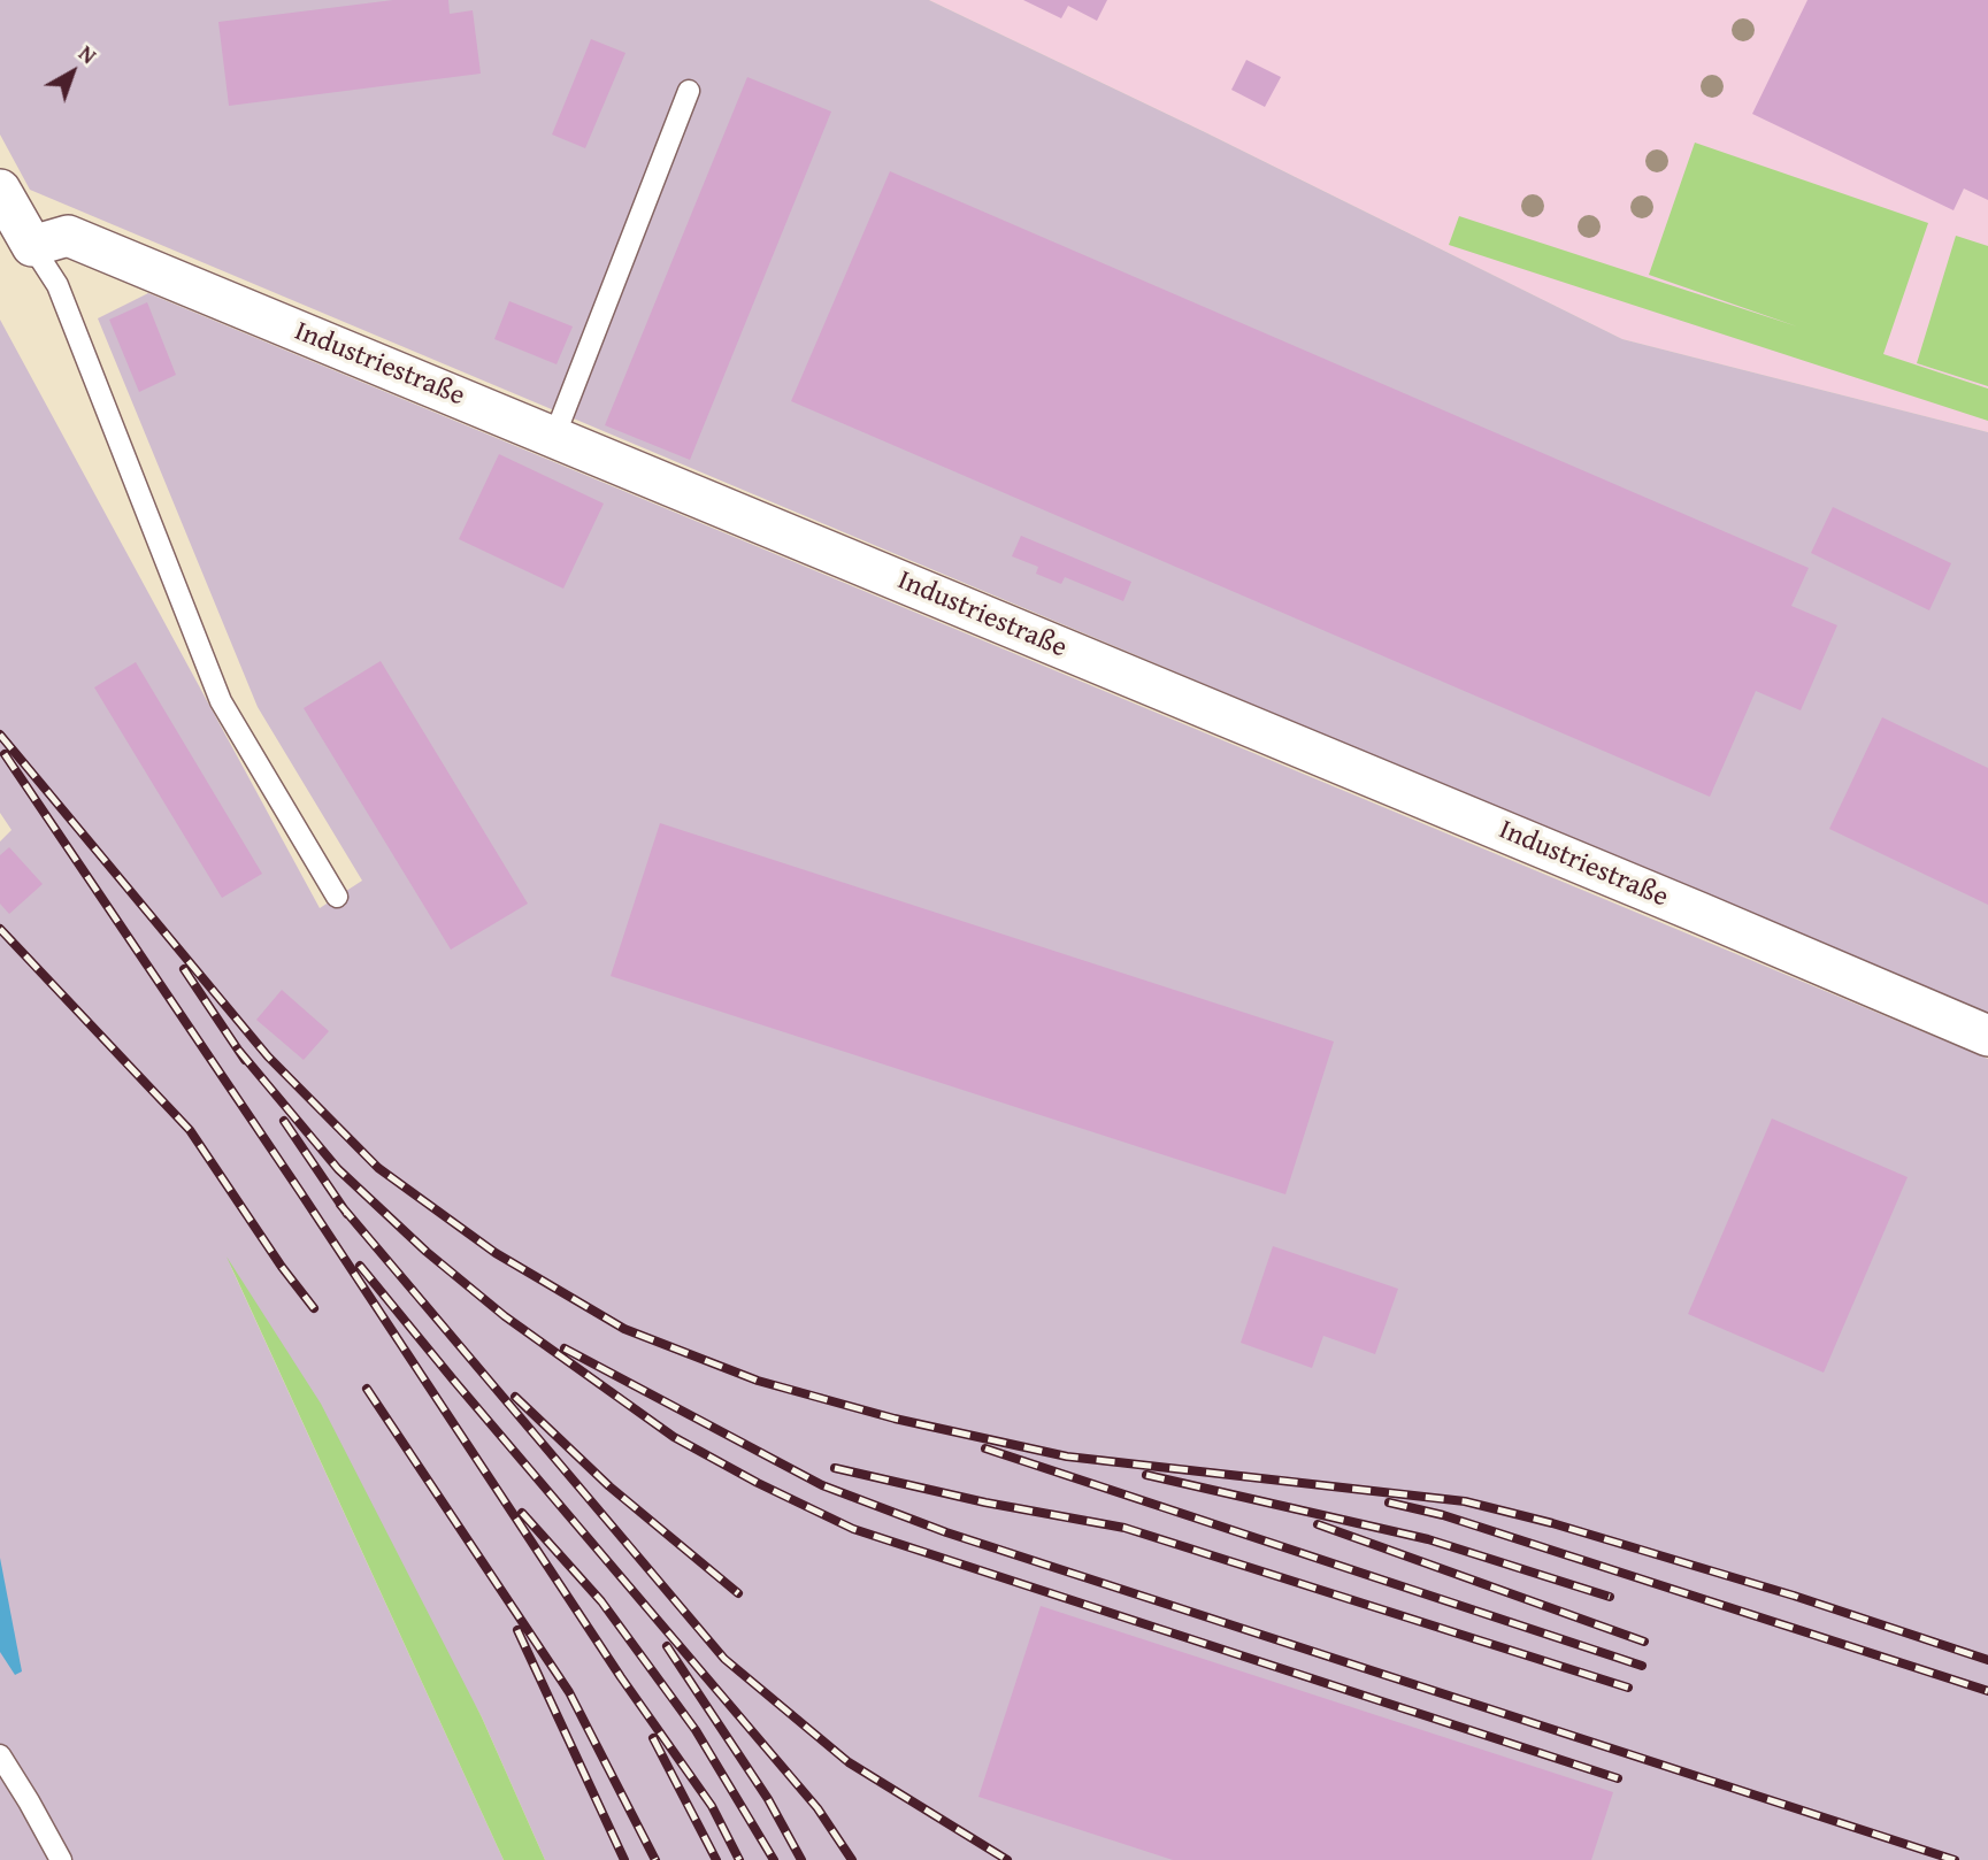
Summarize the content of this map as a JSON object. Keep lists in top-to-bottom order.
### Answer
{
  "streets": {
    "street": ["Industriestraße"]
  },
  "north": "top right"
}
